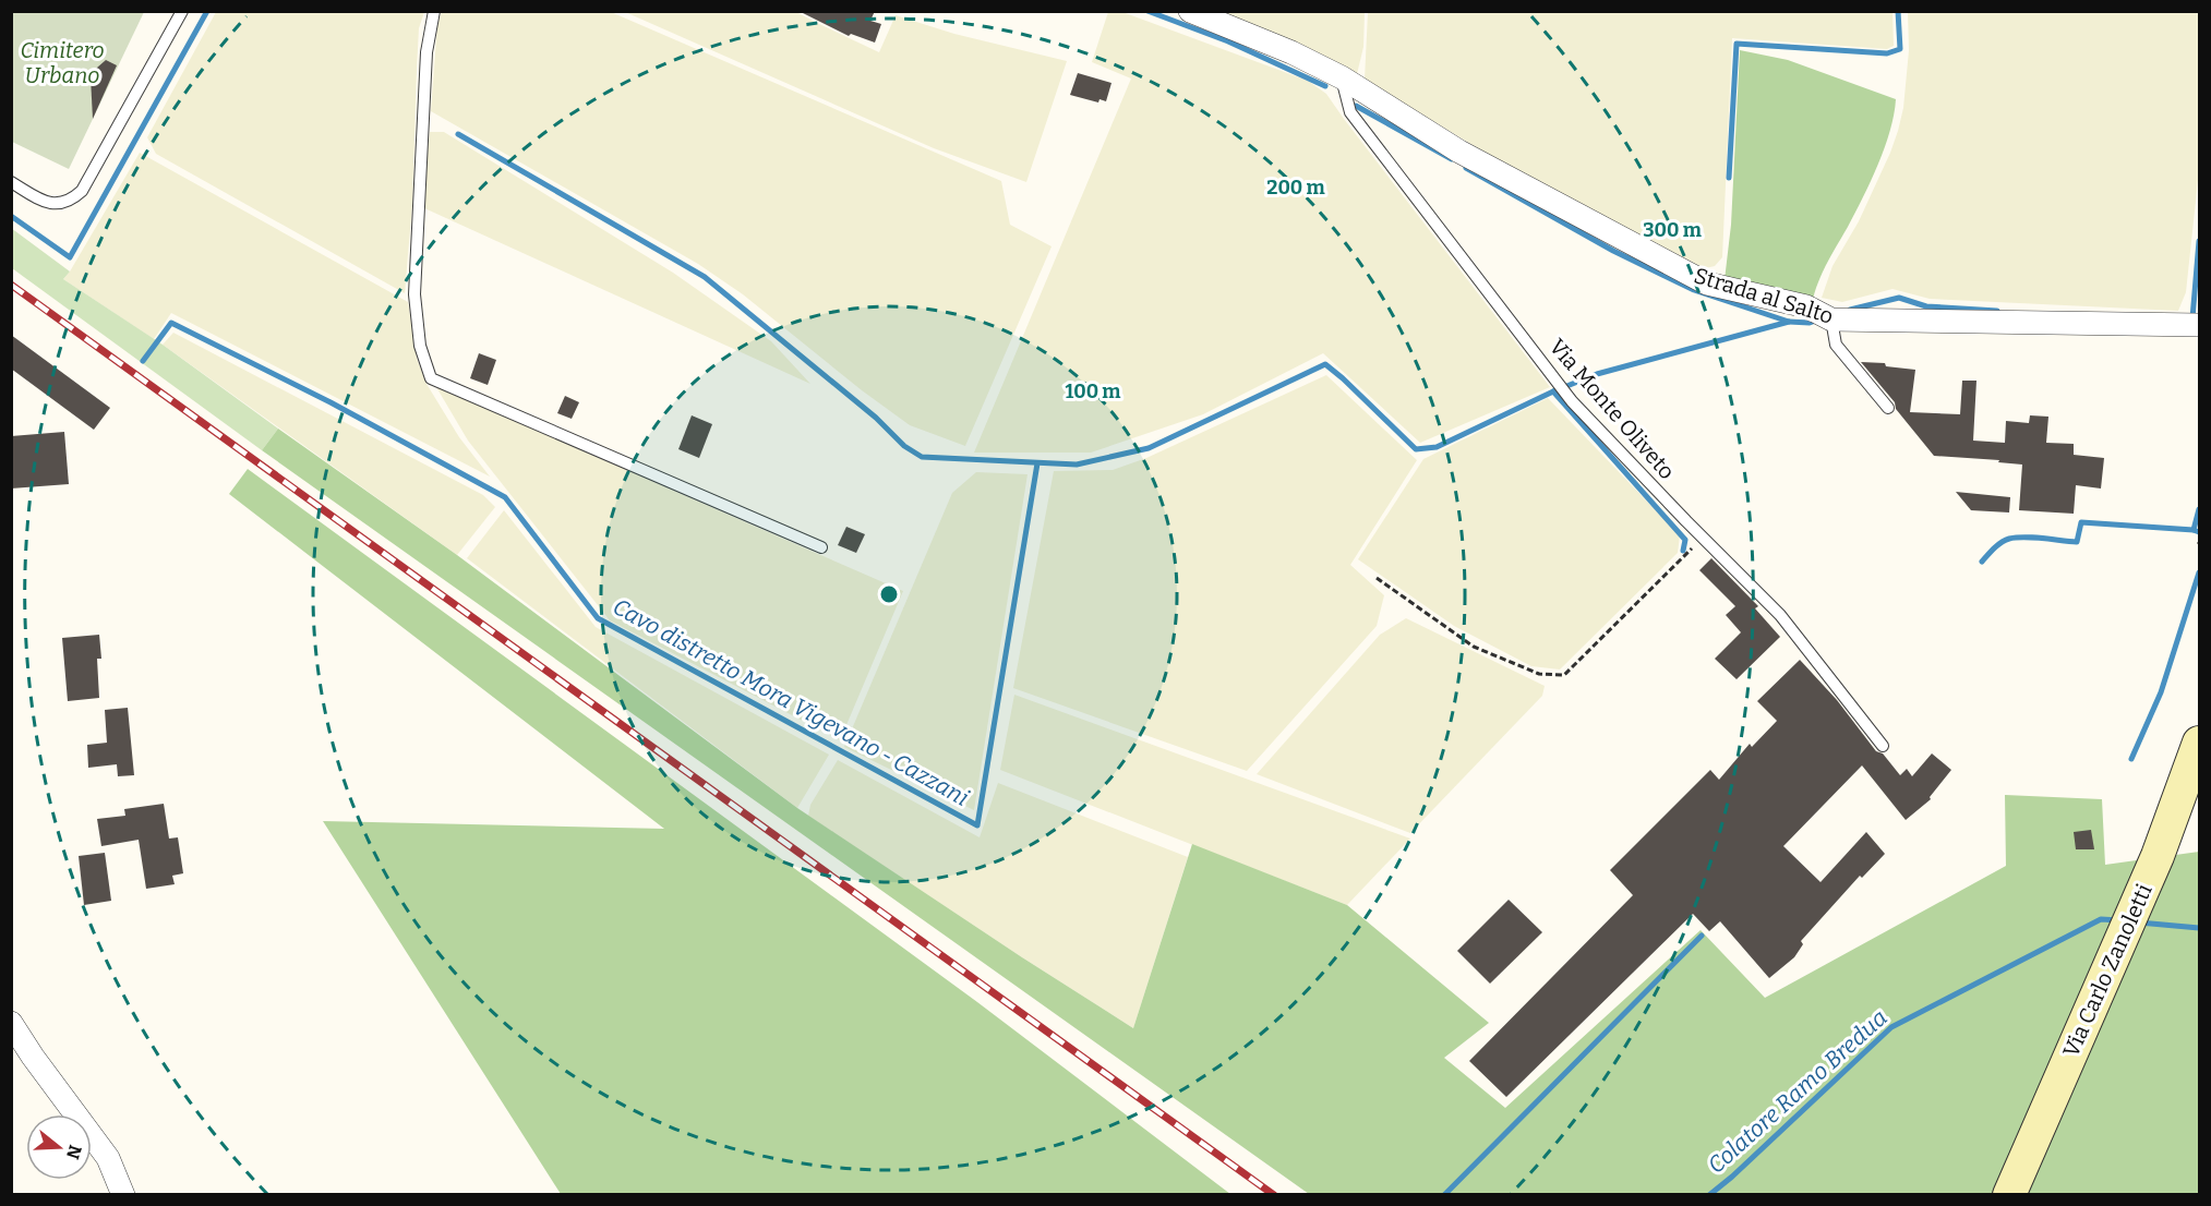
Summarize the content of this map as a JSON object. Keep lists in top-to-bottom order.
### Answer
{
  "streets": {
    "main road": ["Via Carlo Zanoletti"],
    "street": ["Strada al Salto"],
    "lane": ["Via Monte Oliveto"]
  },
  "crossings": [
    ["Strada al Salto", "Via Monte Oliveto"]
  ],
  "water": ["Cavo distretto Mora Vigevano - Cazzani", "Colatore Ramo Bredua"],
  "parks": ["Cimitero Urbano"],
  "north": "right",
  "rings": ["200 m", "300 m", "100 m"]
}
